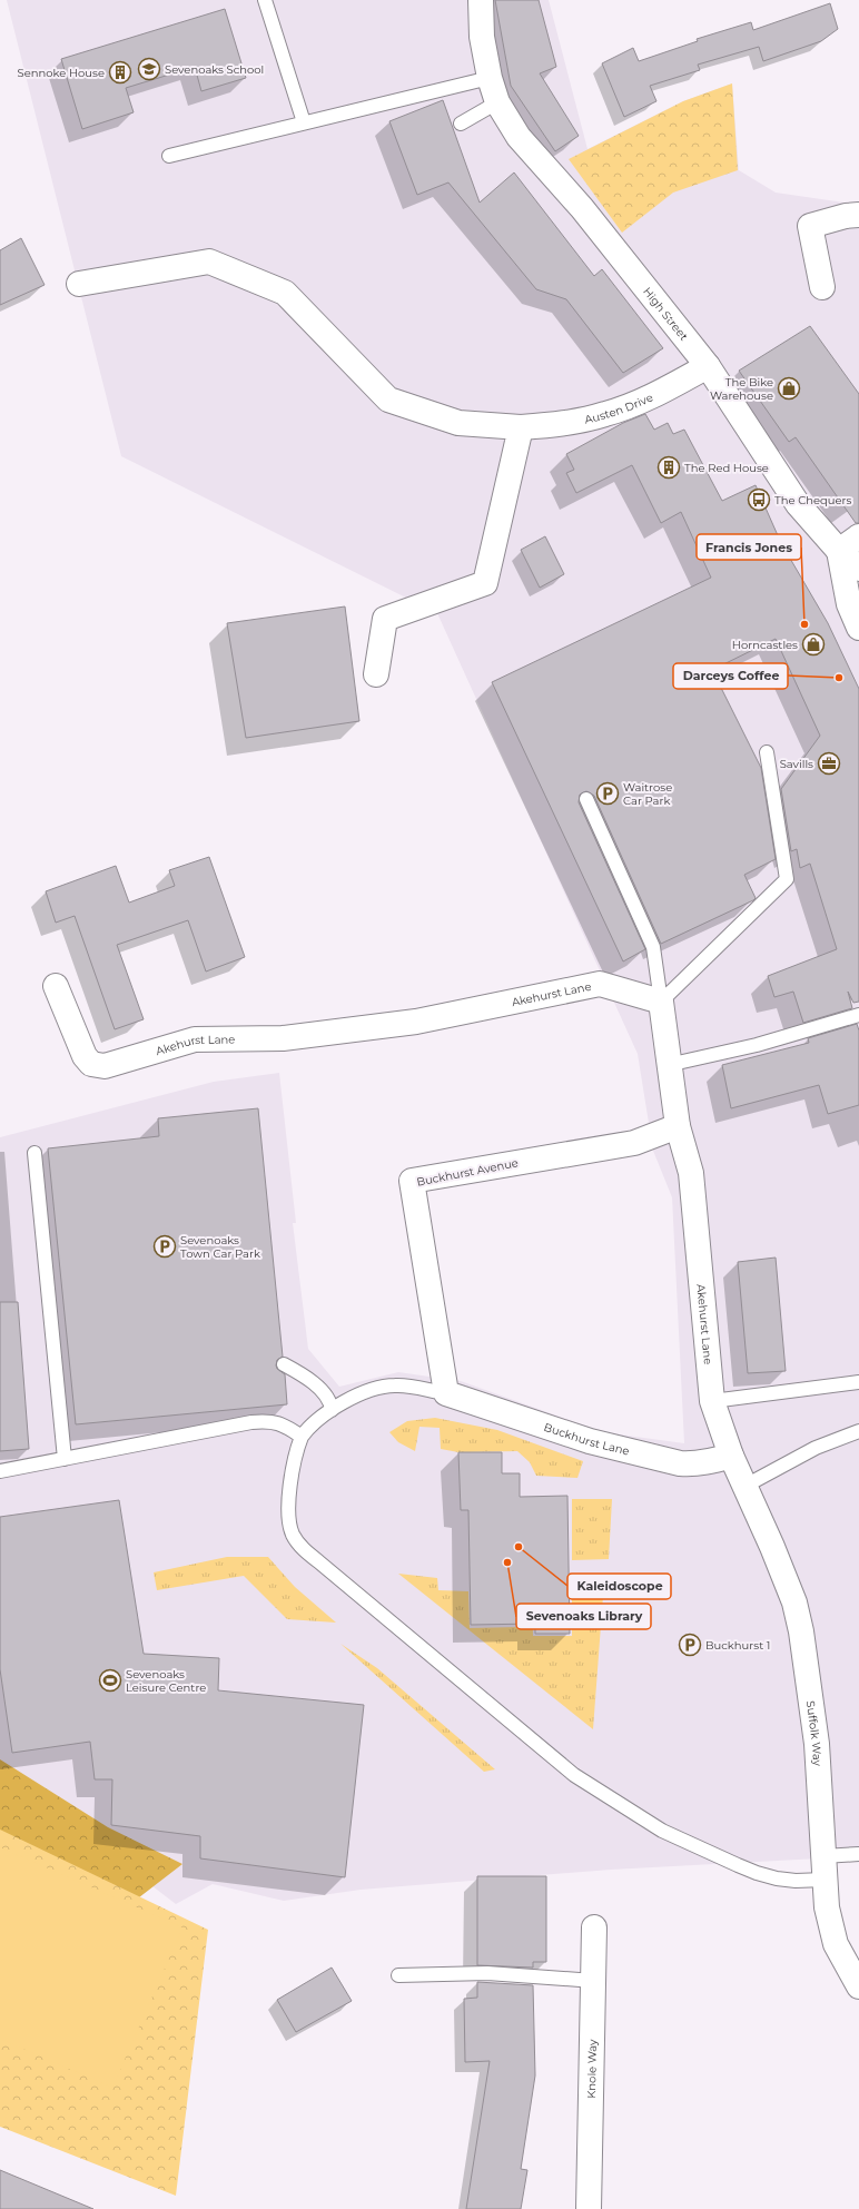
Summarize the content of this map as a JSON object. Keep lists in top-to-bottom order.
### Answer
{
  "streets": {
    "street": [
      "High Street",
      "Austen Drive",
      "Akehurst Lane",
      "Buckhurst Avenue",
      "Buckhurst Lane",
      "Suffolk Way",
      "Knole Way"
    ]
  },
  "crossings": [
    ["High Street", "Austen Drive"],
    ["Akehurst Lane", "Buckhurst Avenue"],
    ["Akehurst Lane", "Buckhurst Lane"],
    ["Akehurst Lane", "Suffolk Way"],
    ["Buckhurst Avenue", "Buckhurst Lane"]
  ],
  "places": {
    "school or university": ["Sevenoaks School"],
    "building": ["Sennoke House", "The Red House"],
    "shop": ["The Bike Warehouse", "Horncastles"],
    "bus stop": ["The Chequers"],
    "other": [
      "Francis Jones",
      "Darceys Coffee",
      "Kaleidoscope",
      "Sevenoaks Library"
    ],
    "office": ["Savills"],
    "parking": ["Waitrose Car Park", "Sevenoaks Town Car Park", "Buckhurst 1"],
    "sports": ["Sevenoaks Leisure Centre"]
  }
}
